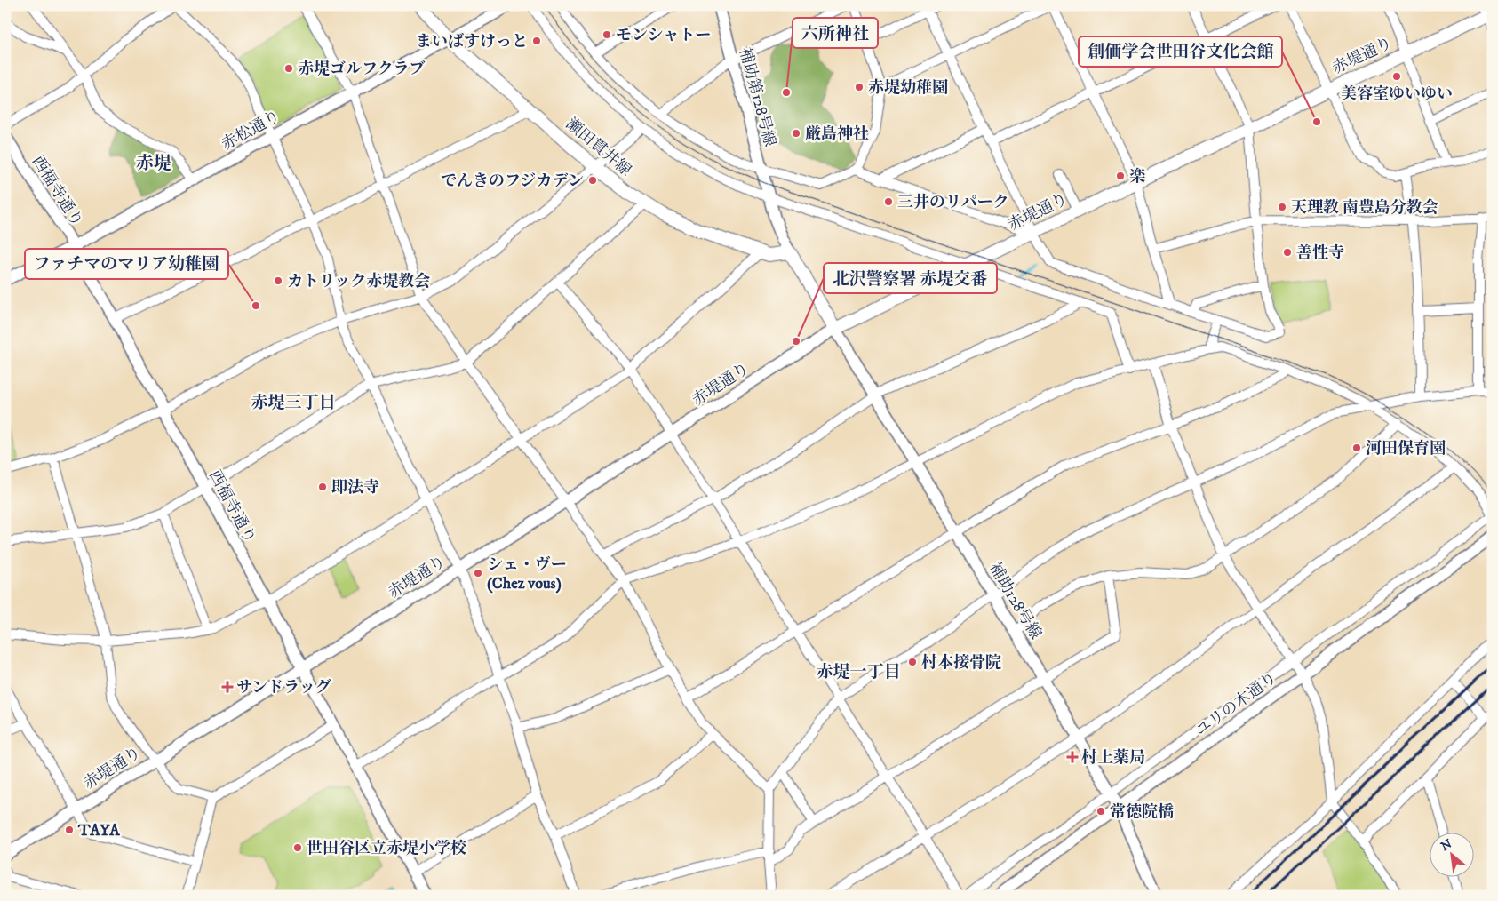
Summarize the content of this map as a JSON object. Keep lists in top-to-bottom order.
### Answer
{
  "streets": {
    "main road": ["赤堤通り", "瀬田貫井線"],
    "street": [
      "補助第128号線",
      "赤松通り",
      "西福寺通り",
      "補助128号線",
      "ユリの木通り"
    ]
  },
  "crossings": [
    ["赤堤通り", "西福寺通り"],
    ["赤堤通り", "補助128号線"],
    ["赤松通り", "瀬田貫井線"],
    ["赤松通り", "西福寺通り"],
    ["補助128号線", "ユリの木通り"]
  ],
  "districts": ["赤堤", "赤堤三丁目", "赤堤一丁目"],
  "places": {
    "other": [
      "モンシャトー",
      "まいばすけっと",
      "赤堤ゴルフクラブ",
      "美容室ゆいゆい",
      "赤堤幼稚園",
      "六所神社",
      "創価学会世田谷文化会館",
      "厳島神社",
      "楽",
      "でんきのフジカデン",
      "三井のリパーク",
      "天理教 南豊島分教会",
      "善性寺",
      "カトリック赤堤教会",
      "ファチマのマリア幼稚園",
      "北沢警察署 赤堤交番",
      "河田保育園",
      "即法寺",
      "シェ・ヴー (Chez vous)",
      "村本接骨院",
      "常徳院橋",
      "TAYA",
      "世田谷区立赤堤小学校"
    ],
    "health": ["サンドラッグ", "村上薬局"]
  },
  "north": "top left"
}
